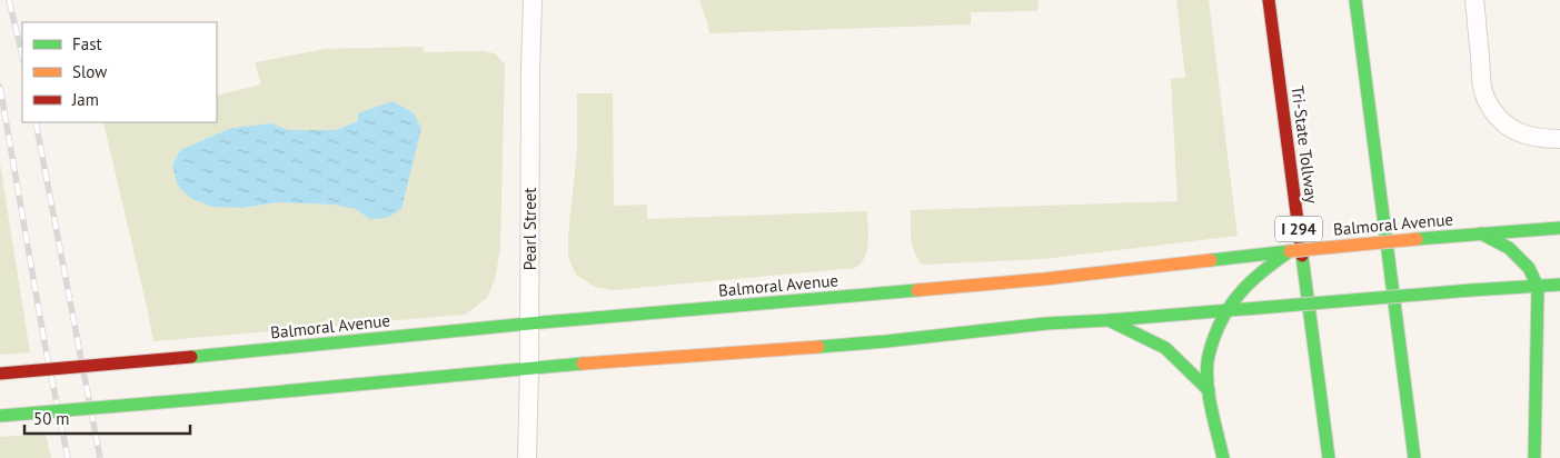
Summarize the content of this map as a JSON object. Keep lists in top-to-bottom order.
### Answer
{
  "streets": {
    "main road": ["Tri-State Tollway", "Balmoral Avenue", "I 294"],
    "street": ["Pearl Street"]
  },
  "crossings": [
    ["Balmoral Avenue", "Pearl Street"]
  ],
  "legend": ["Fast", "Slow", "Jam"],
  "scale_bar": "50 m"
}
